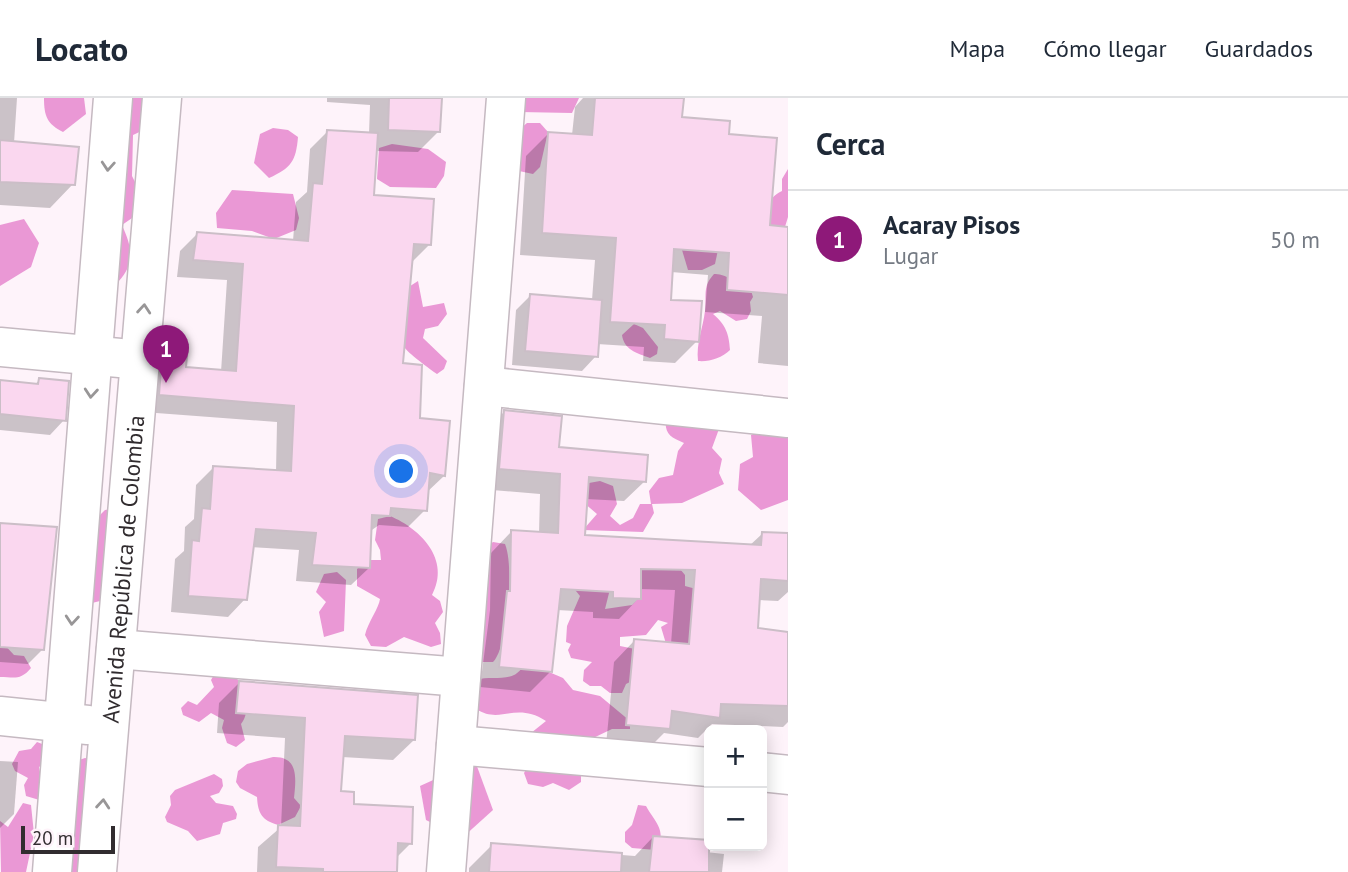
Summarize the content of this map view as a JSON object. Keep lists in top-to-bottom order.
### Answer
{
  "streets": {
    "street": ["Avenida República de Colombia"]
  },
  "scale_bar": "20 m",
  "page": {
    "header": "Locato",
    "nav": ["Mapa", "Cómo llegar", "Guardados"],
    "heading": "Cerca",
    "list": [
      {
        "mark": "1",
        "name": "Acaray Pisos",
        "note": "Lugar",
        "value": "50 m"
      }
    ],
    "pins": "1",
    "map_buttons": ["+", "−"],
    "scale": "20 m"
  }
}
